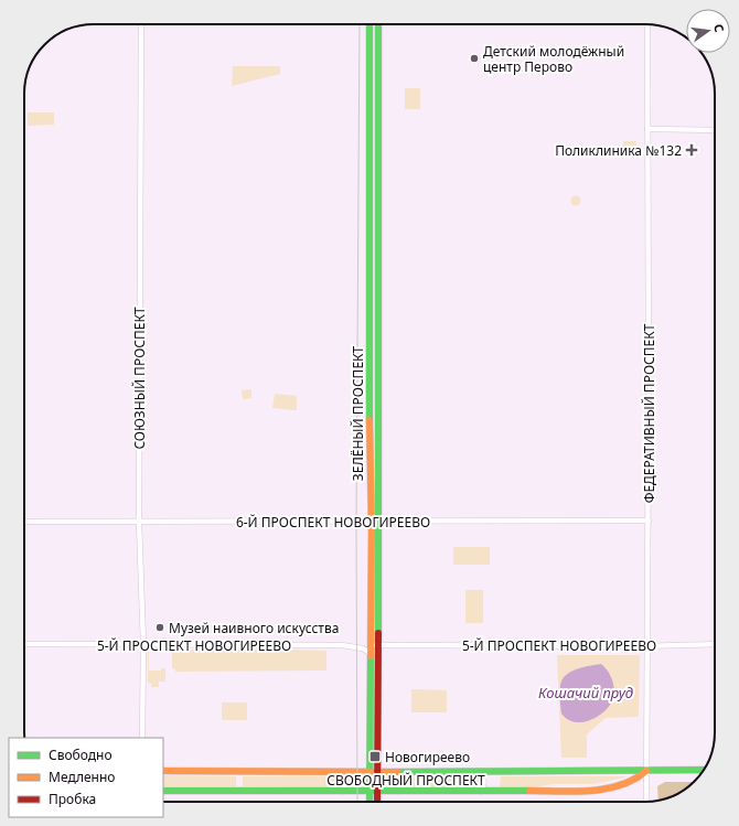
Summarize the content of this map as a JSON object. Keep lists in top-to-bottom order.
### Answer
{
  "streets": {
    "main road": ["ЗЕЛЁНЫЙ ПРОСПЕКТ", "СВОБОДНЫЙ ПРОСПЕКТ"],
    "street": [
      "СОЮЗНЫЙ ПРОСПЕКТ",
      "ФЕДЕРАТИВНЫЙ ПРОСПЕКТ",
      "6-Й ПРОСПЕКТ НОВОГИРЕЕВО",
      "5-Й ПРОСПЕКТ НОВОГИРЕЕВО"
    ]
  },
  "crossings": [
    ["СОЮЗНЫЙ ПРОСПЕКТ", "6-Й ПРОСПЕКТ НОВОГИРЕЕВО"],
    ["СОЮЗНЫЙ ПРОСПЕКТ", "5-Й ПРОСПЕКТ НОВОГИРЕЕВО"],
    ["ЗЕЛЁНЫЙ ПРОСПЕКТ", "6-Й ПРОСПЕКТ НОВОГИРЕЕВО"],
    ["ЗЕЛЁНЫЙ ПРОСПЕКТ", "5-Й ПРОСПЕКТ НОВОГИРЕЕВО"],
    ["ЗЕЛЁНЫЙ ПРОСПЕКТ", "СВОБОДНЫЙ ПРОСПЕКТ"],
    ["ФЕДЕРАТИВНЫЙ ПРОСПЕКТ", "6-Й ПРОСПЕКТ НОВОГИРЕЕВО"],
    ["ФЕДЕРАТИВНЫЙ ПРОСПЕКТ", "5-Й ПРОСПЕКТ НОВОГИРЕЕВО"],
    ["ФЕДЕРАТИВНЫЙ ПРОСПЕКТ", "СВОБОДНЫЙ ПРОСПЕКТ"]
  ],
  "water": ["Кошачий пруд"],
  "places": {
    "other": ["Детский молодёжный центр Перово", "Музей наивного искусства"],
    "health": ["Поликлиника №132"],
    "transit": ["Новогиреево"]
  },
  "legend": ["Свободно", "Медленно", "Пробка"],
  "north": "right"
}
